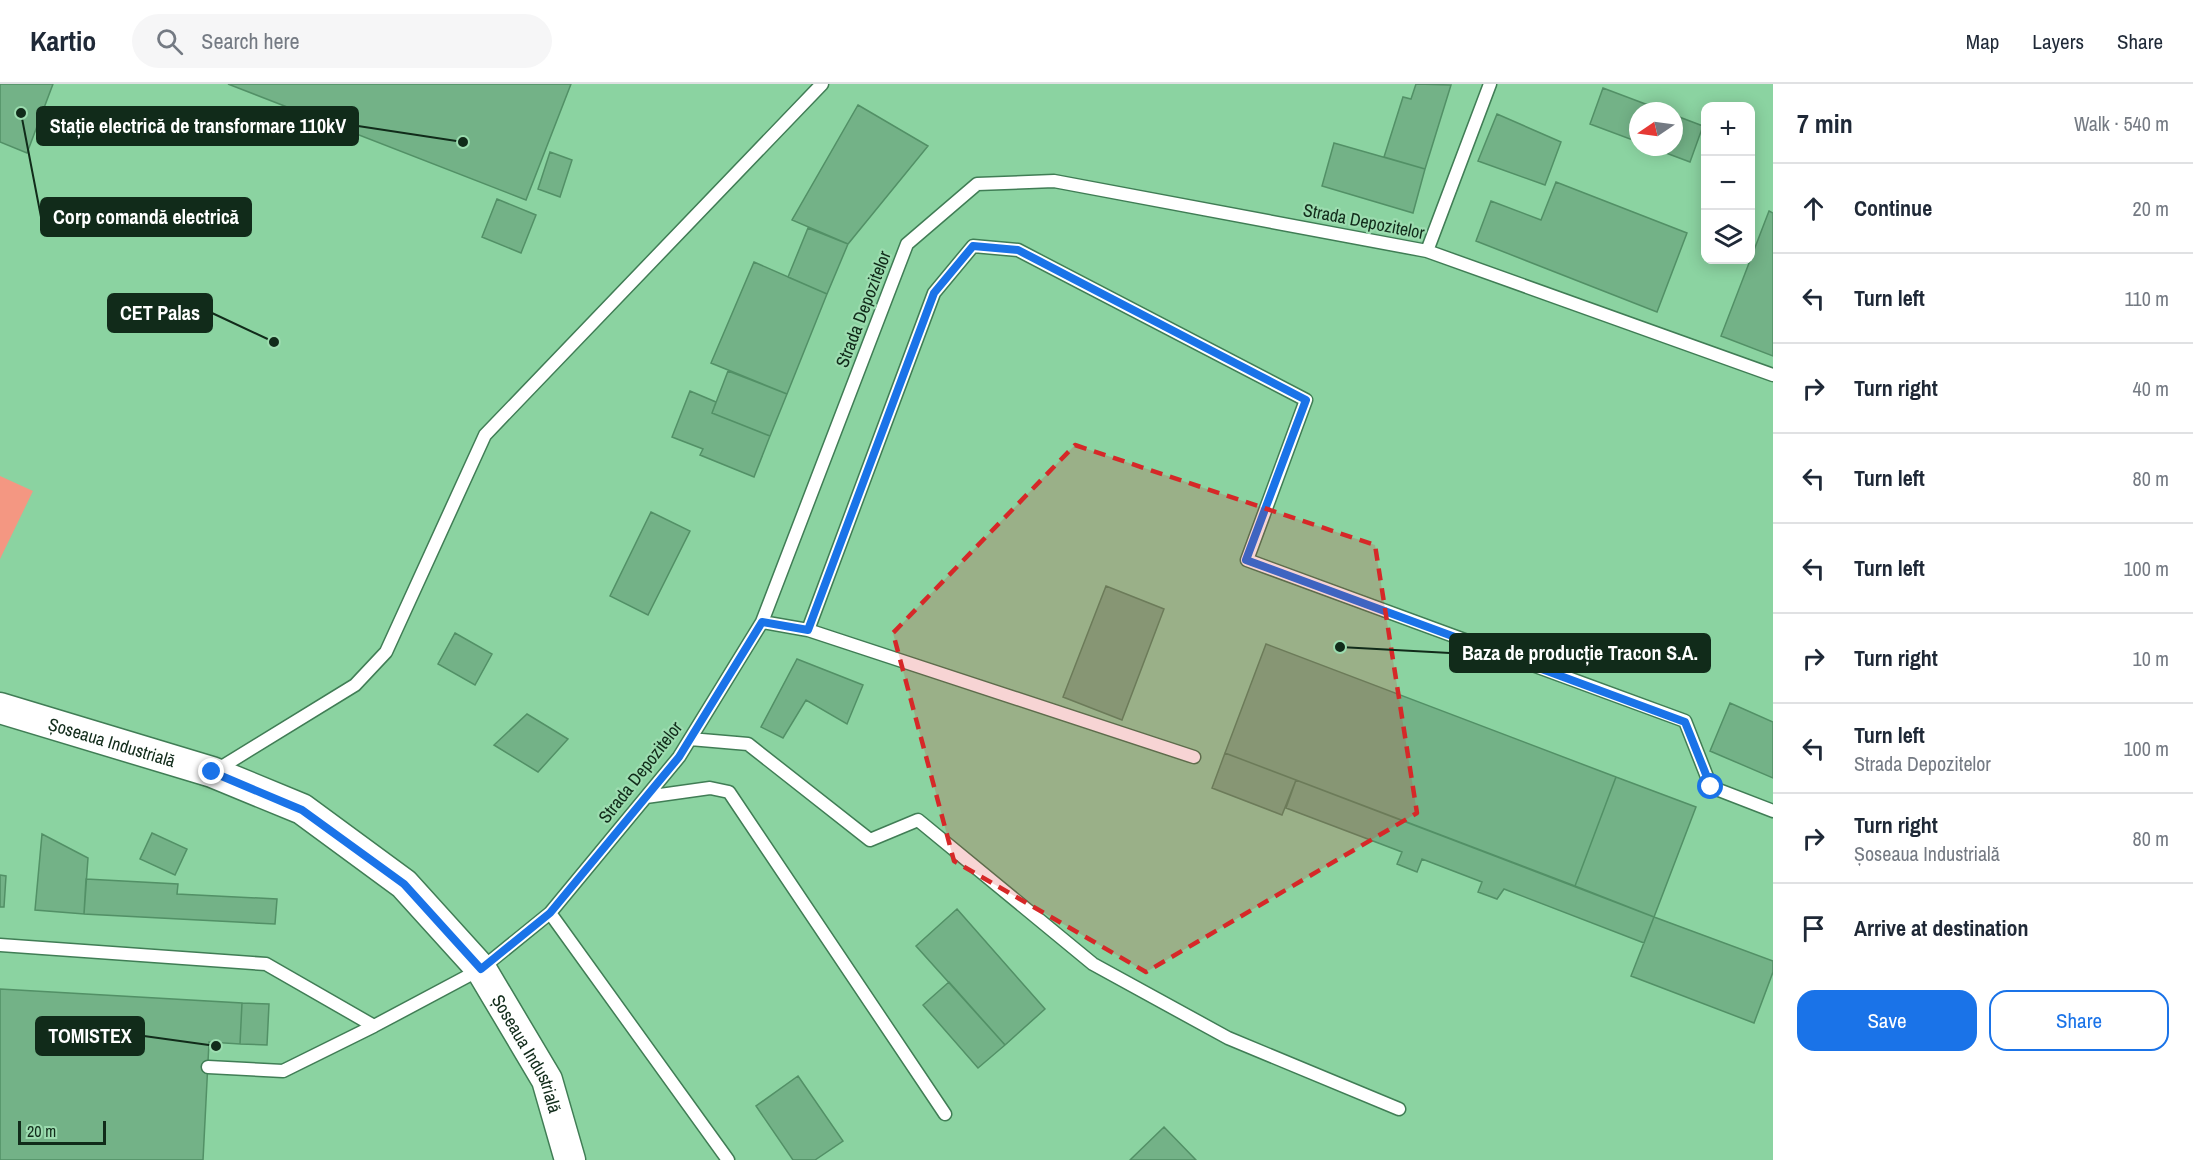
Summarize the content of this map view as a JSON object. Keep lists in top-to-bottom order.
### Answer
{
  "streets": {
    "street": ["Șoseaua Industrială"],
    "lane": ["Strada Depozitelor"]
  },
  "crossings": [
    ["Strada Depozitelor", "Șoseaua Industrială"]
  ],
  "places": [
    "Corp comandă electrică",
    "Stație electrică de transformare 110kV",
    "CET Palas",
    "Baza de producție Tracon S.A.",
    "TOMISTEX"
  ],
  "scale_bar": "20 m",
  "north": "left",
  "page": {
    "header": "Kartio",
    "search": "Search here",
    "nav": ["Map", "Layers", "Share"],
    "heading": ["7 min", "Walk · 540 m"],
    "map_buttons": ["+", "−"],
    "list": [
      ["Continue", "20 m"],
      ["Turn left", "110 m"],
      ["Turn right", "40 m"],
      ["Turn left", "80 m"],
      ["Turn left", "100 m"],
      ["Turn right", "10 m"],
      ["Turn left", "Strada Depozitelor", "100 m"],
      ["Turn right", "Șoseaua Industrială", "80 m"],
      "Arrive at destination"
    ],
    "buttons": ["Save", "Share"],
    "scale": "20 m"
  }
}
